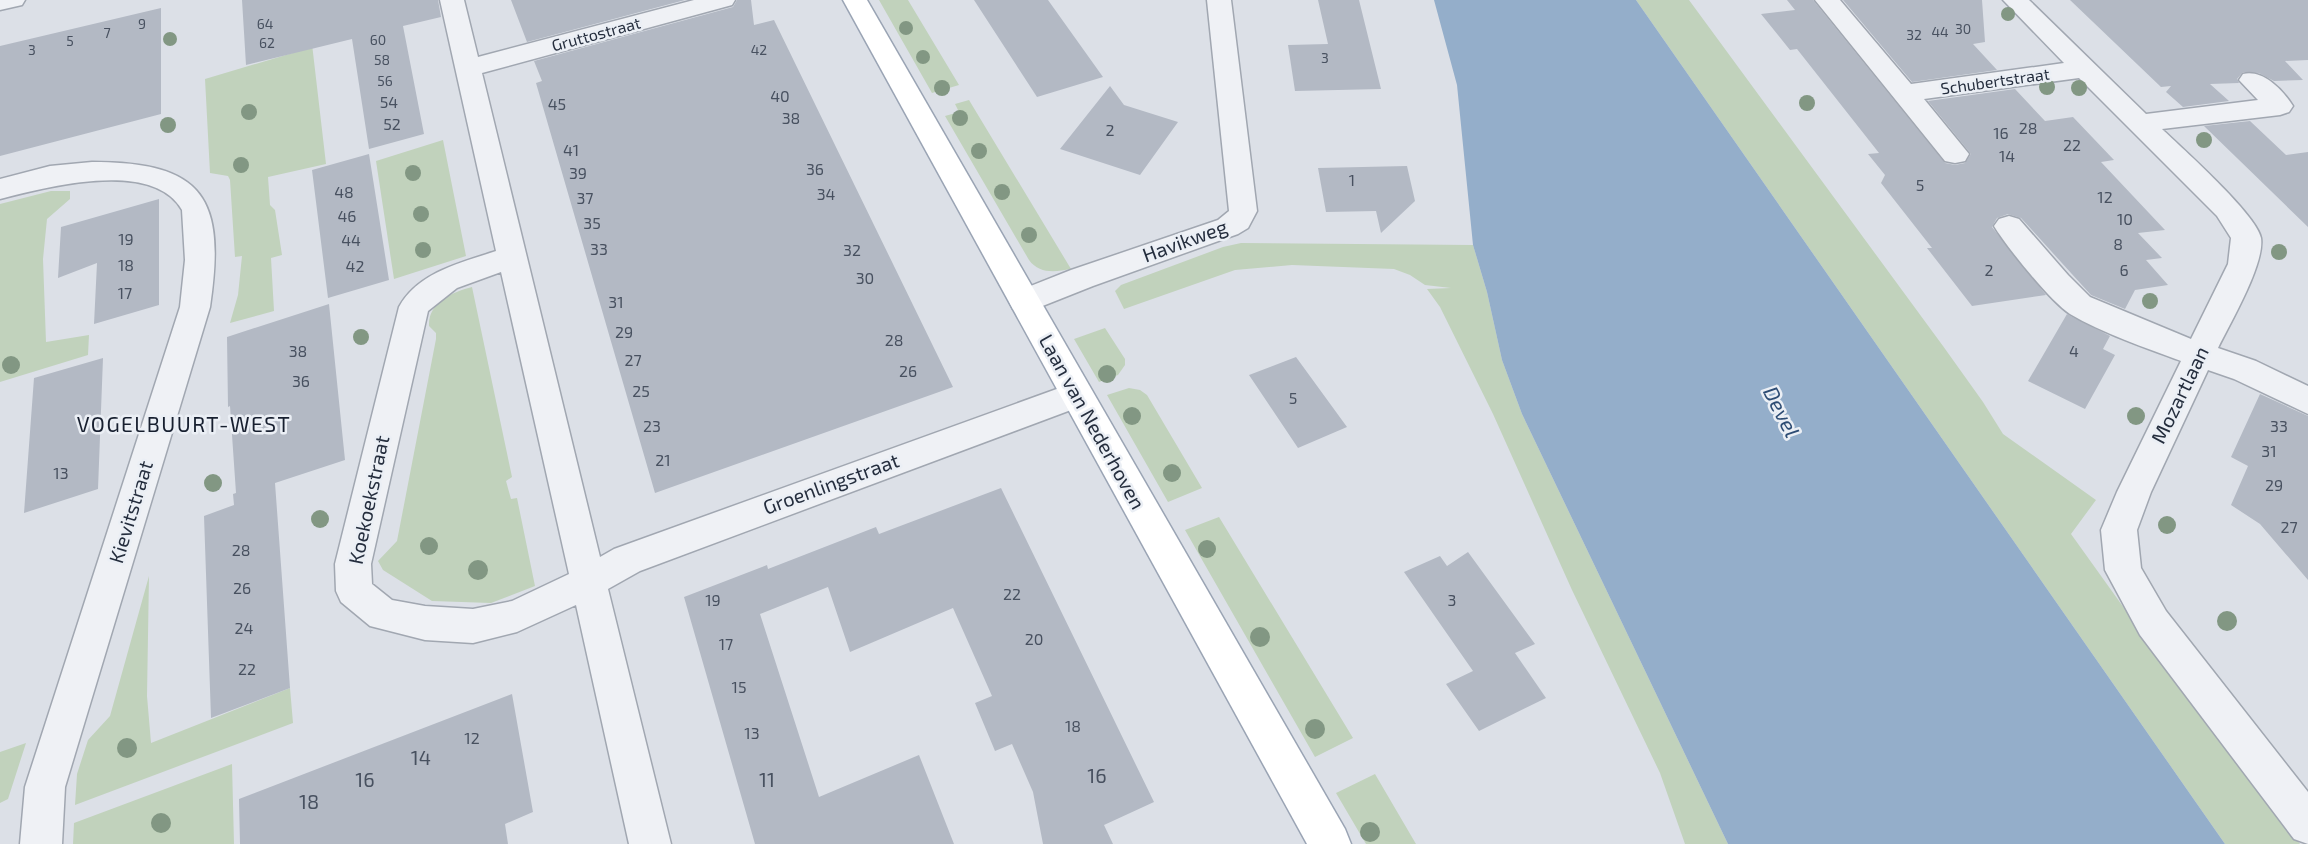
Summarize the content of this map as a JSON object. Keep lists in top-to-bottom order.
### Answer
{
  "streets": {
    "main road": ["Laan van Nederhoven"],
    "street": [
      "Gruttostraat",
      "Schubertstraat",
      "Havikweg",
      "Mozartlaan",
      "Groenlingstraat",
      "Koekoekstraat",
      "Kievitstraat"
    ]
  },
  "crossings": [
    ["Schubertstraat", "Mozartlaan"],
    ["Havikweg", "Laan van Nederhoven"],
    ["Laan van Nederhoven", "Groenlingstraat"],
    ["Groenlingstraat", "Koekoekstraat"]
  ],
  "districts": ["VOGELBUURT-WEST"],
  "water": ["Devel"],
  "house_numbers": [
    "9",
    "64",
    "30",
    "44",
    "7",
    "32",
    "60",
    "5",
    "62",
    "3",
    "42",
    "3",
    "58",
    "56",
    "40",
    "54",
    "45",
    "38",
    "52",
    "28",
    "2",
    "16",
    "22",
    "41",
    "14",
    "36",
    "39",
    "1",
    "5",
    "48",
    "34",
    "12",
    "37",
    "46",
    "10",
    "35",
    "19",
    "44",
    "8",
    "33",
    "32",
    "18",
    "42",
    "2",
    "6",
    "30",
    "17",
    "31",
    "29",
    "28",
    "38",
    "4",
    "27",
    "26",
    "36",
    "25",
    "5",
    "23",
    "33",
    "31",
    "21",
    "13",
    "29",
    "27",
    "28",
    "26",
    "22",
    "19",
    "3",
    "24",
    "20",
    "17",
    "22",
    "15",
    "18",
    "13",
    "12",
    "14",
    "16",
    "16",
    "11",
    "18"
  ]
}
